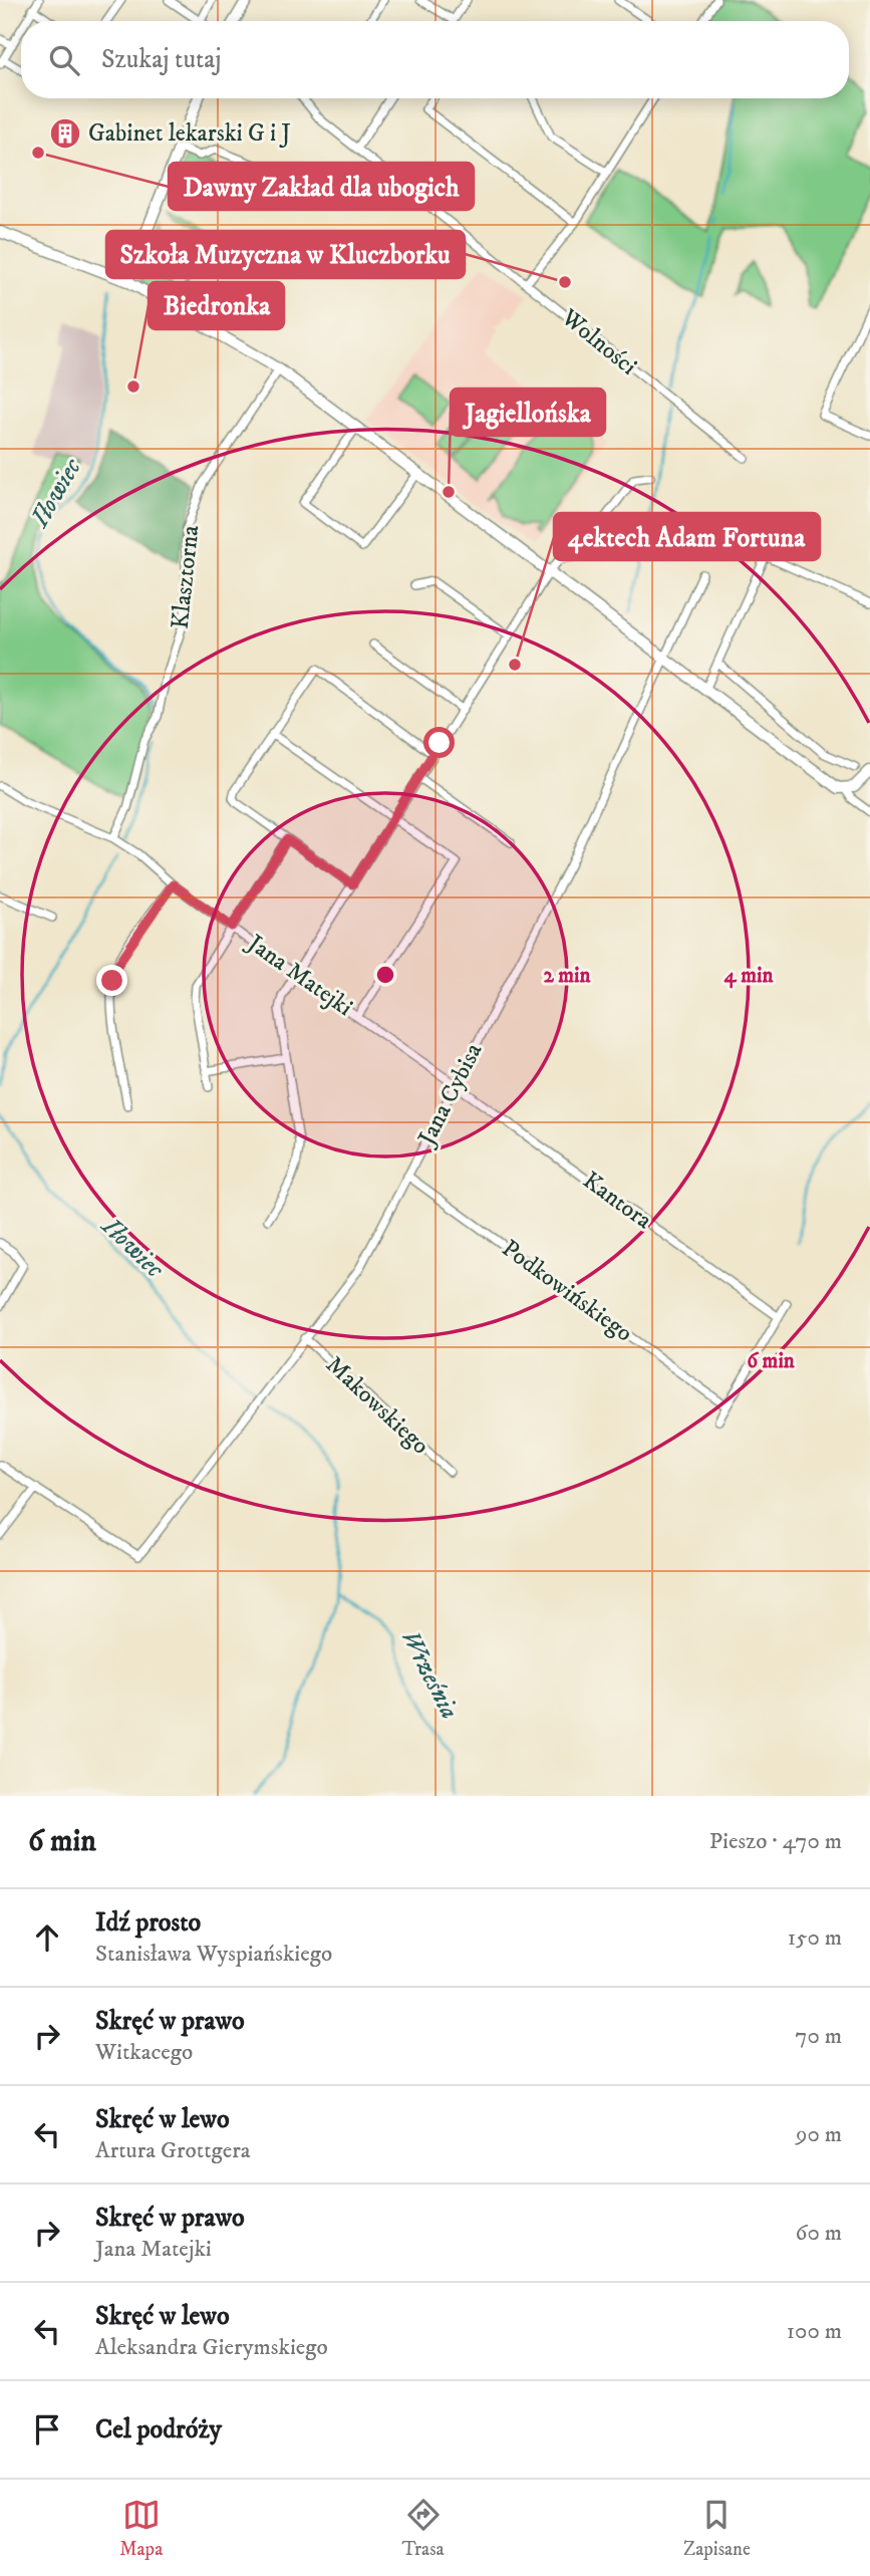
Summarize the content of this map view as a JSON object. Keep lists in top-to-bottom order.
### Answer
{
  "streets": {
    "street": [
      "Wolności",
      "Klasztorna",
      "Jana Matejki",
      "Jana Cybisa",
      "Kantora",
      "Podkowińskiego",
      "Makowskiego"
    ]
  },
  "crossings": [
    ["Klasztorna", "Jana Matejki"],
    ["Jana Matejki", "Jana Cybisa"],
    ["Jana Matejki", "Kantora"],
    ["Jana Cybisa", "Kantora"],
    ["Jana Cybisa", "Podkowińskiego"],
    ["Jana Cybisa", "Makowskiego"]
  ],
  "water": ["Iłowiec", "Września"],
  "places": {
    "building": ["Gabinet lekarski G i J"],
    "other": [
      "Dawny Zakład dla ubogich",
      "Szkoła Muzyczna w Kluczborku",
      "Biedronka",
      "Jagiellońska",
      "4ektech Adam Fortuna"
    ]
  },
  "page": {
    "search": "Szukaj tutaj",
    "heading": ["6 min", "Pieszo · 470 m"],
    "list": [
      ["Idź prosto", "Stanisława Wyspiańskiego", "150 m"],
      ["Skręć w prawo", "Witkacego", "70 m"],
      ["Skręć w lewo", "Artura Grottgera", "90 m"],
      ["Skręć w prawo", "Jana Matejki", "60 m"],
      ["Skręć w lewo", "Aleksandra Gierymskiego", "100 m"],
      "Cel podróży"
    ],
    "nav": ["Mapa", "Trasa", "Zapisane"]
  },
  "rings": ["2 min", "4 min", "6 min"]
}
